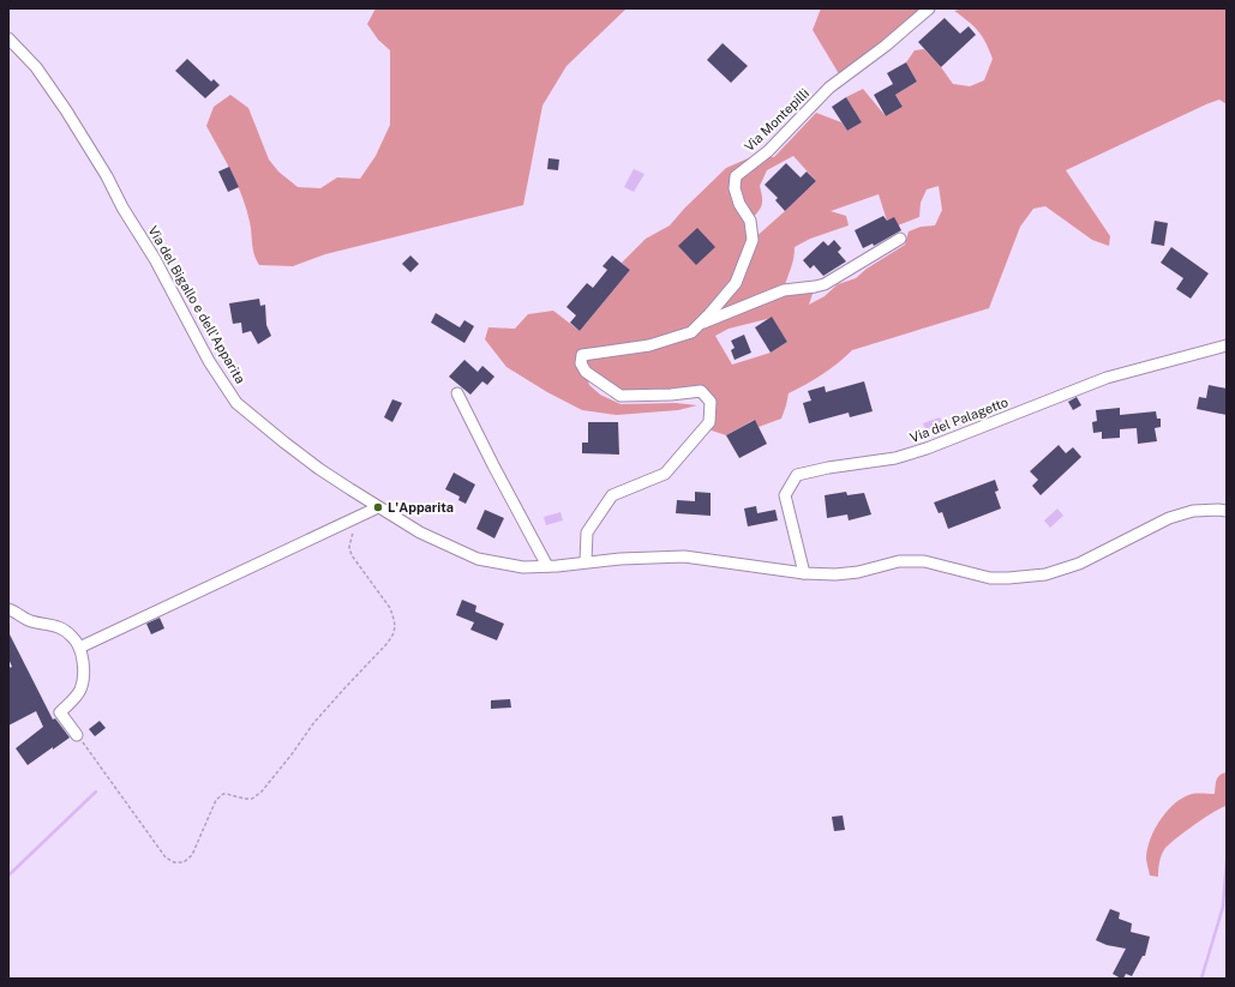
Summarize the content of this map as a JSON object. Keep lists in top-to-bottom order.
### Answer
{
  "streets": {
    "street": ["Via Montepilli", "Via del Bigallo e dell'Apparita", "Via del Palagetto"]
  },
  "crossings": [
    ["Via Montepilli", "Via del Bigallo e dell'Apparita"],
    ["Via del Bigallo e dell'Apparita", "Via del Palagetto"]
  ],
  "places": ["L'Apparita"]
}
